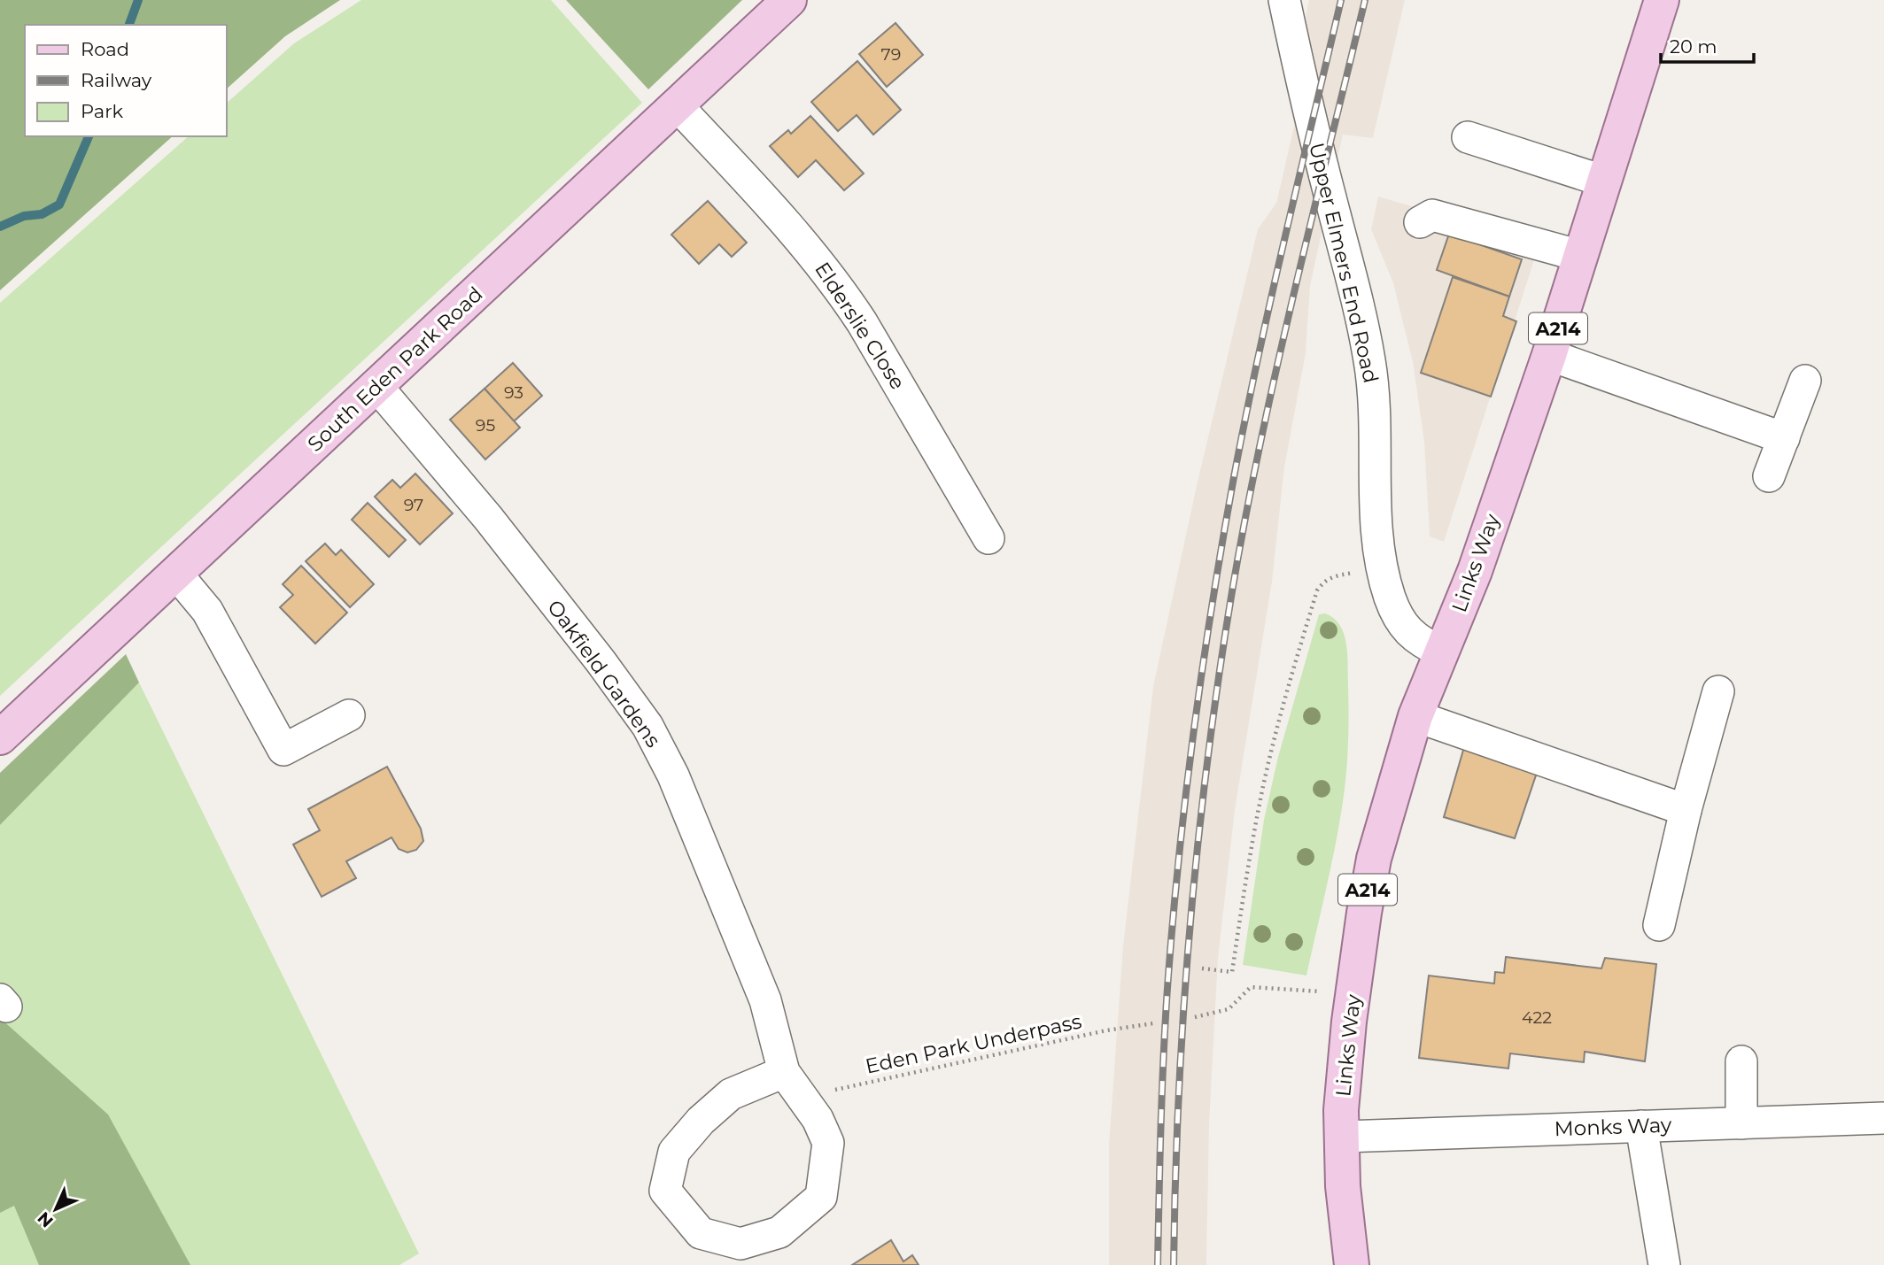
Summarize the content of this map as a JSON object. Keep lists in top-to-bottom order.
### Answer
{
  "streets": {
    "main road": ["A214", "South Eden Park Road", "Links Way"],
    "street": [
      "Upper Elmers End Road",
      "Elderslie Close",
      "Oakfield Gardens",
      "Monks Way"
    ],
    "path": ["Eden Park Underpass"]
  },
  "crossings": [
    ["Upper Elmers End Road", "Links Way"],
    ["Elderslie Close", "South Eden Park Road"],
    ["A214", "Links Way"],
    ["A214", "Monks Way"],
    ["South Eden Park Road", "Oakfield Gardens"],
    ["Links Way", "Monks Way"],
    ["Oakfield Gardens", "Eden Park Underpass"]
  ],
  "house_numbers": [
    "79",
    "93",
    "95",
    "97",
    "422"
  ],
  "legend": ["Road", "Railway", "Park"],
  "scale_bar": "20 m",
  "north": "bottom left"
}
